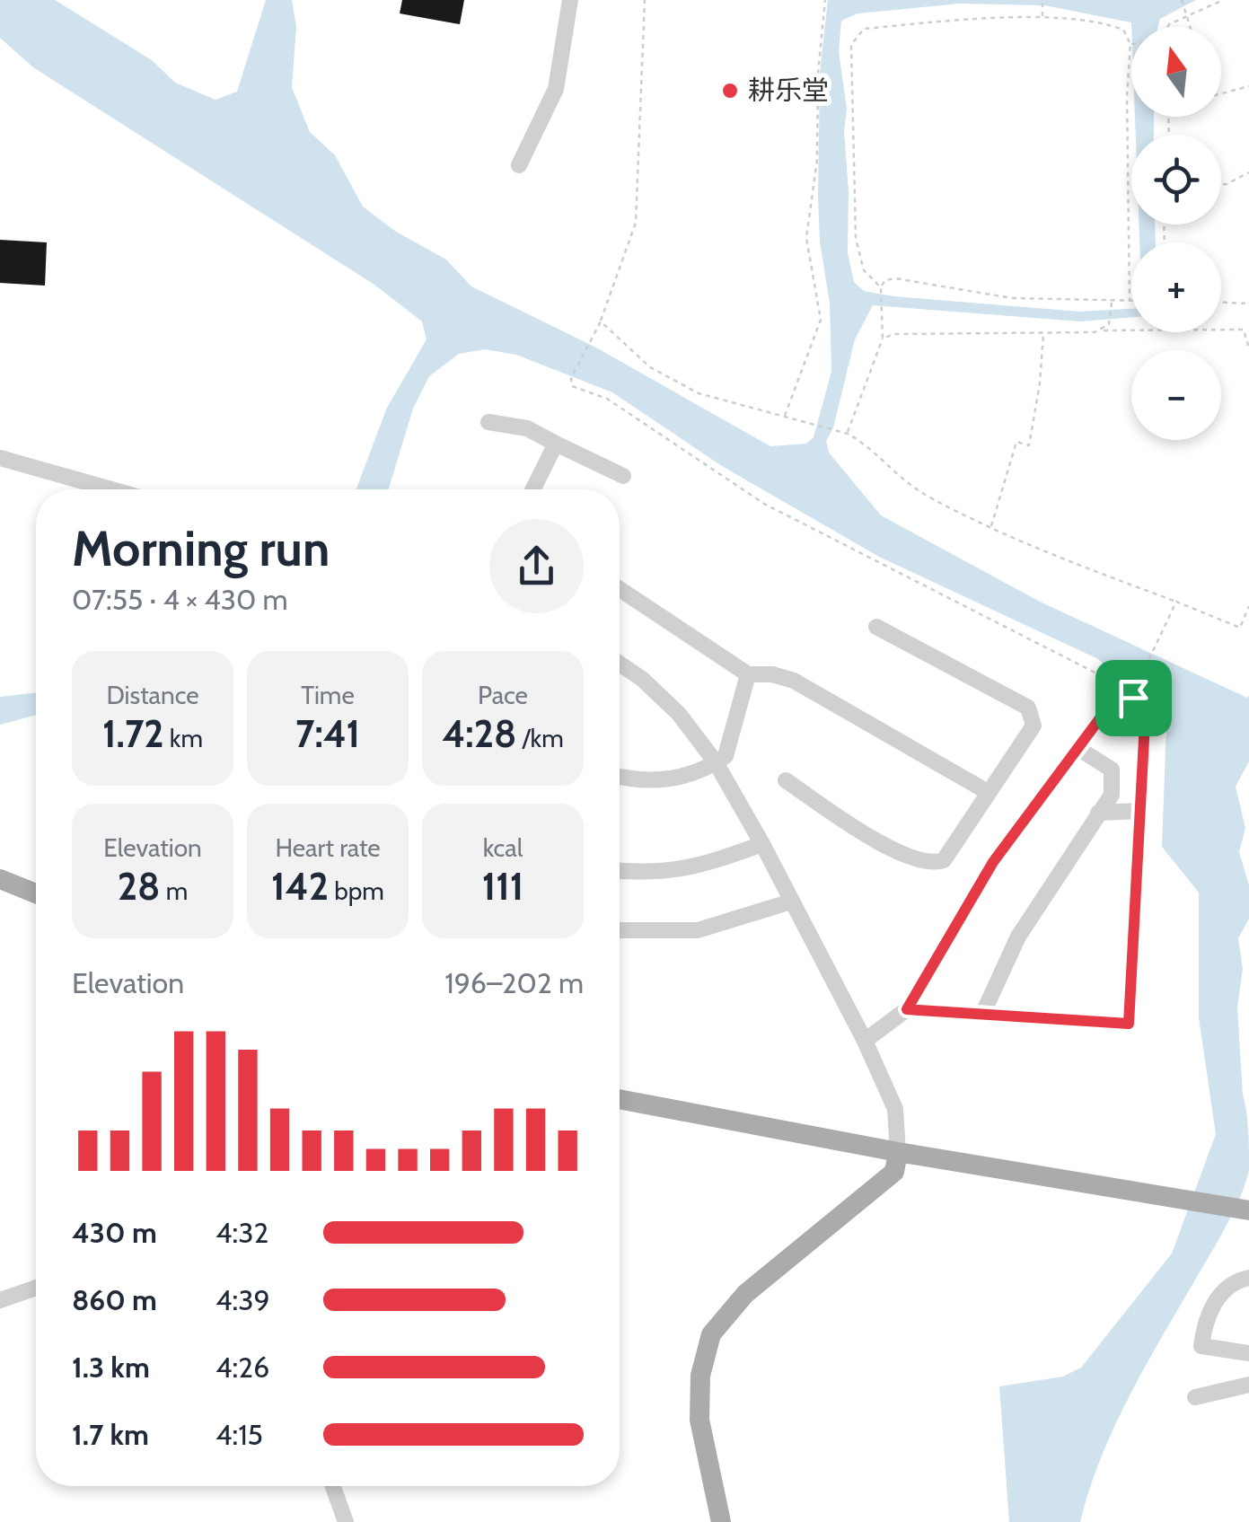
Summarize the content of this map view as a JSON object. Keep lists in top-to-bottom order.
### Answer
{
  "places": ["耕乐堂"],
  "north": "top",
  "page": {
    "map_buttons": ["+", "−"],
    "heading": ["Morning run", "07:55 · 4 × 430 m"],
    "stats": [
      ["Distance", "1.72 km"],
      ["Time", "7:41"],
      ["Pace", "4:28 /km"],
      ["Elevation", "28 m"],
      ["Heart rate", "142 bpm"],
      ["kcal", "111"]
    ],
    "chart": ["Elevation", "196–202 m"],
    "list": [
      {
        "name": "430 m",
        "note": "4:32"
      },
      {
        "name": "860 m",
        "note": "4:39"
      },
      {
        "name": "1.3 km",
        "note": "4:26"
      },
      {
        "name": "1.7 km",
        "note": "4:15"
      }
    ]
  }
}
